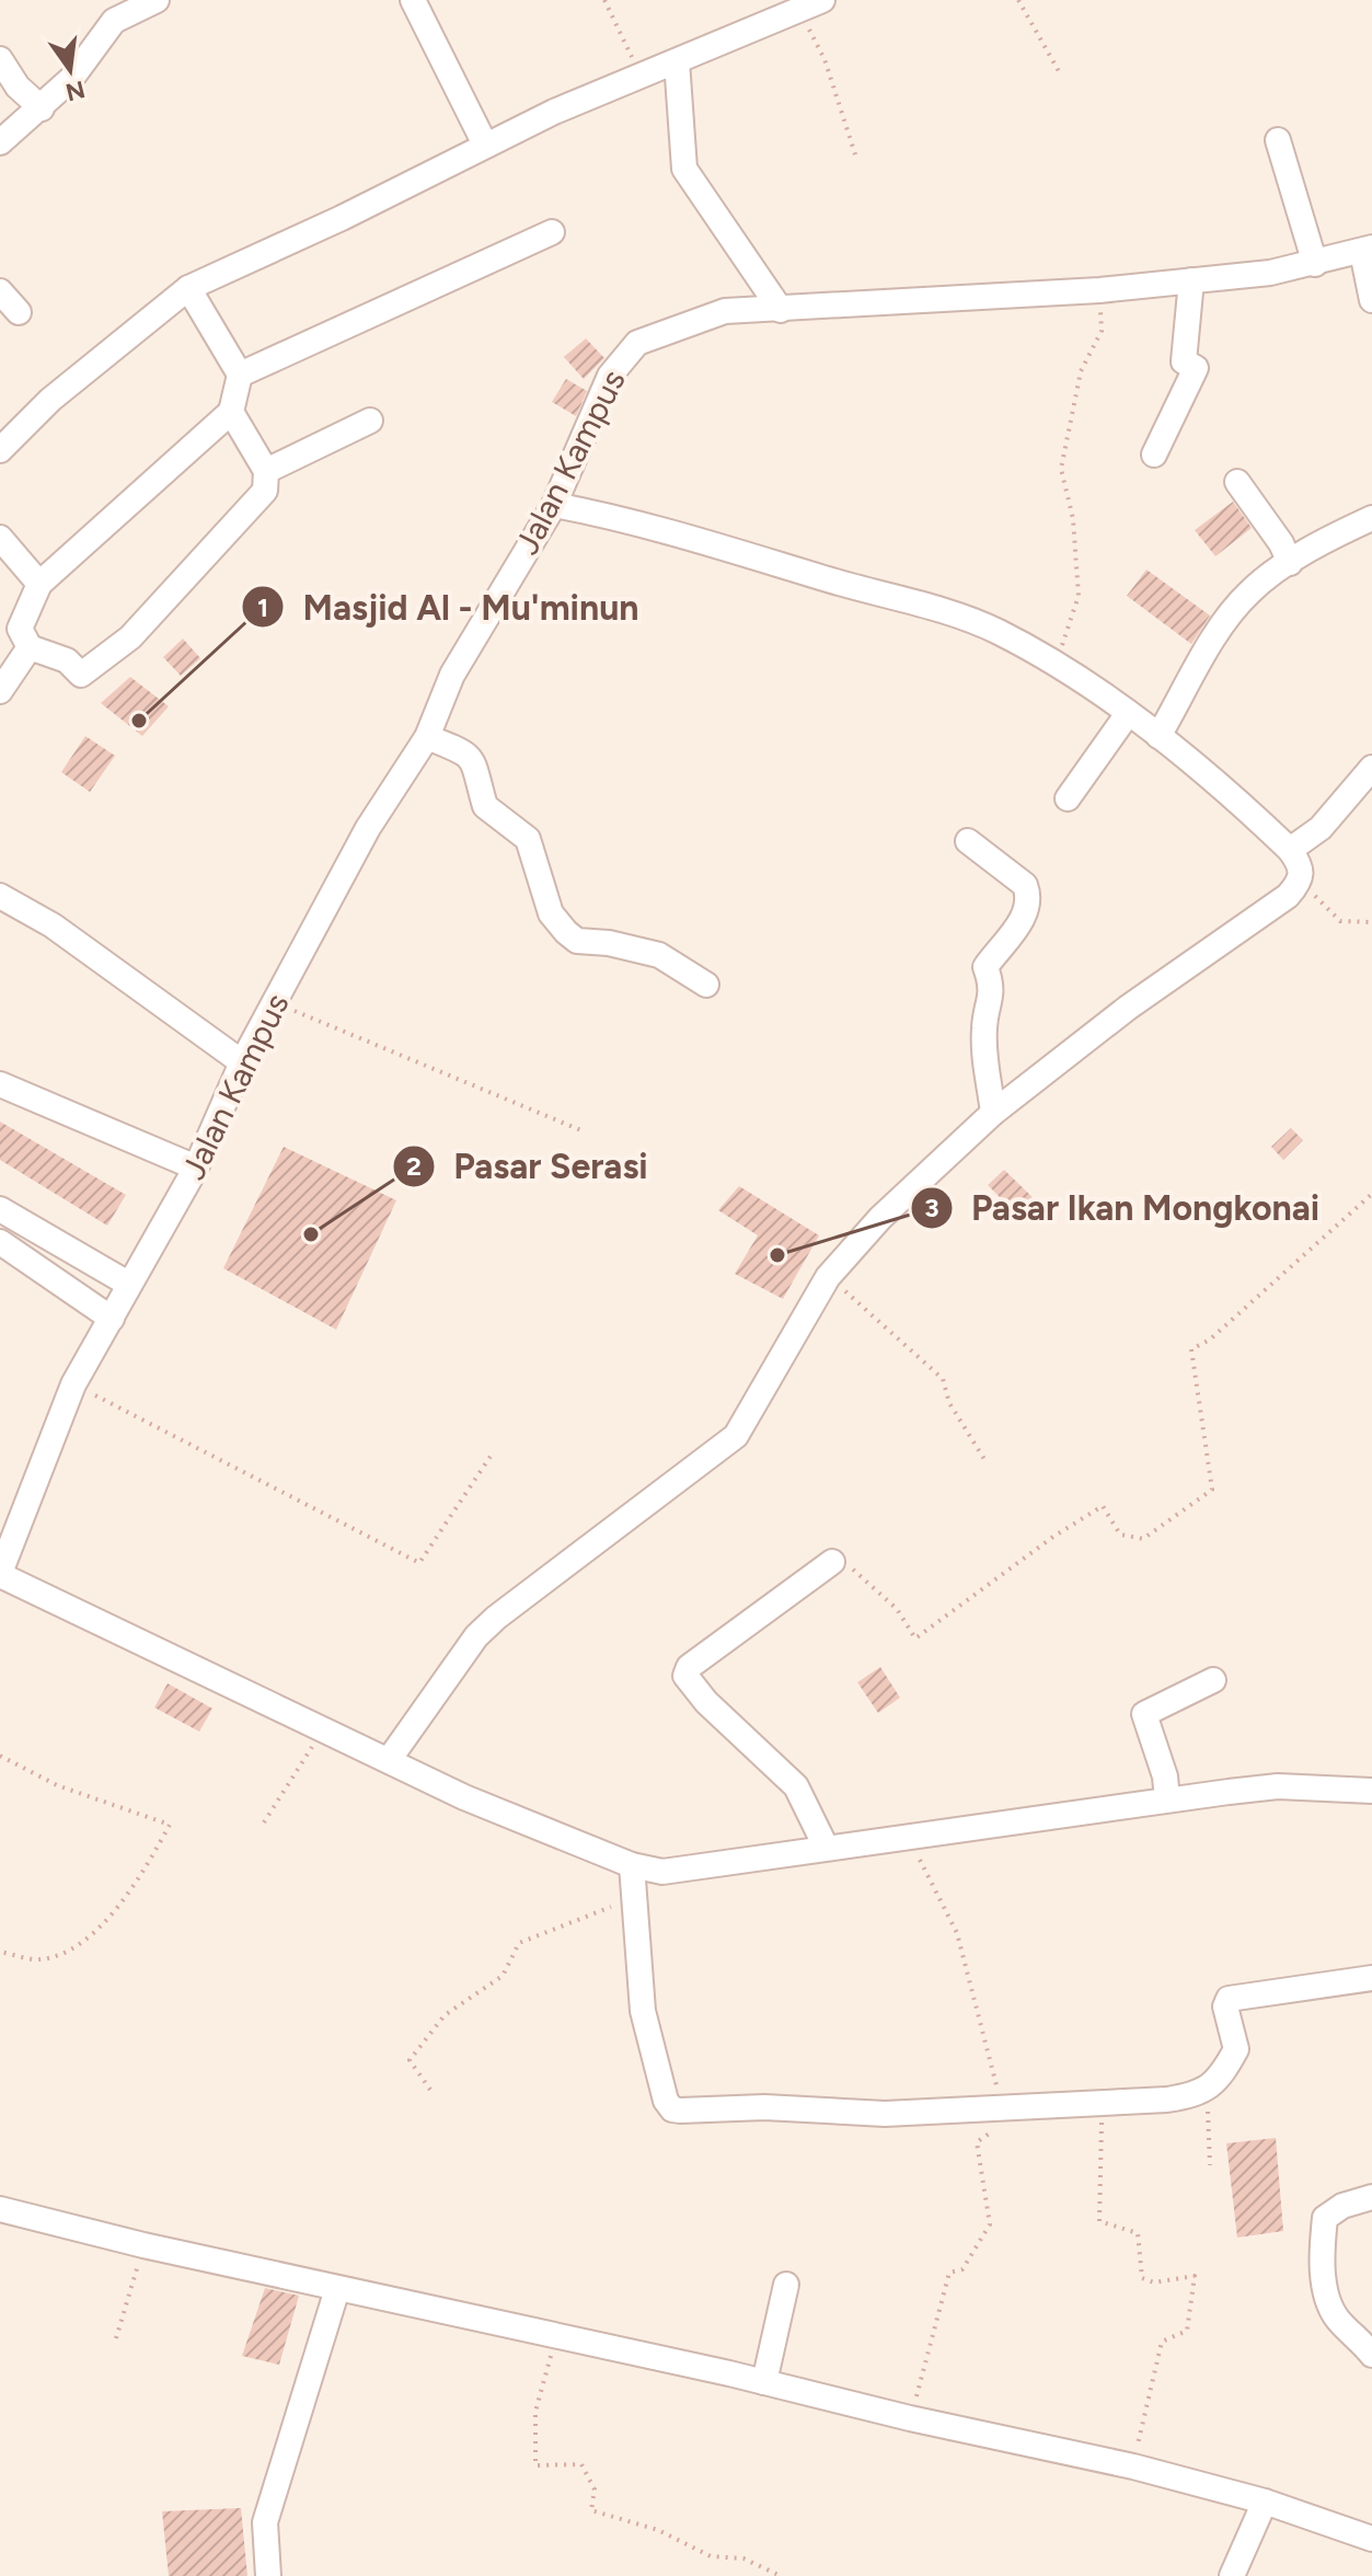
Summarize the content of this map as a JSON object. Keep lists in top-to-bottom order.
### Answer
{
  "streets": {
    "street": ["Jalan Kampus"]
  },
  "places": ["Masjid Al - Mu'minun", "Pasar Serasi", "Pasar Ikan Mongkonai"],
  "north": "bottom"
}
